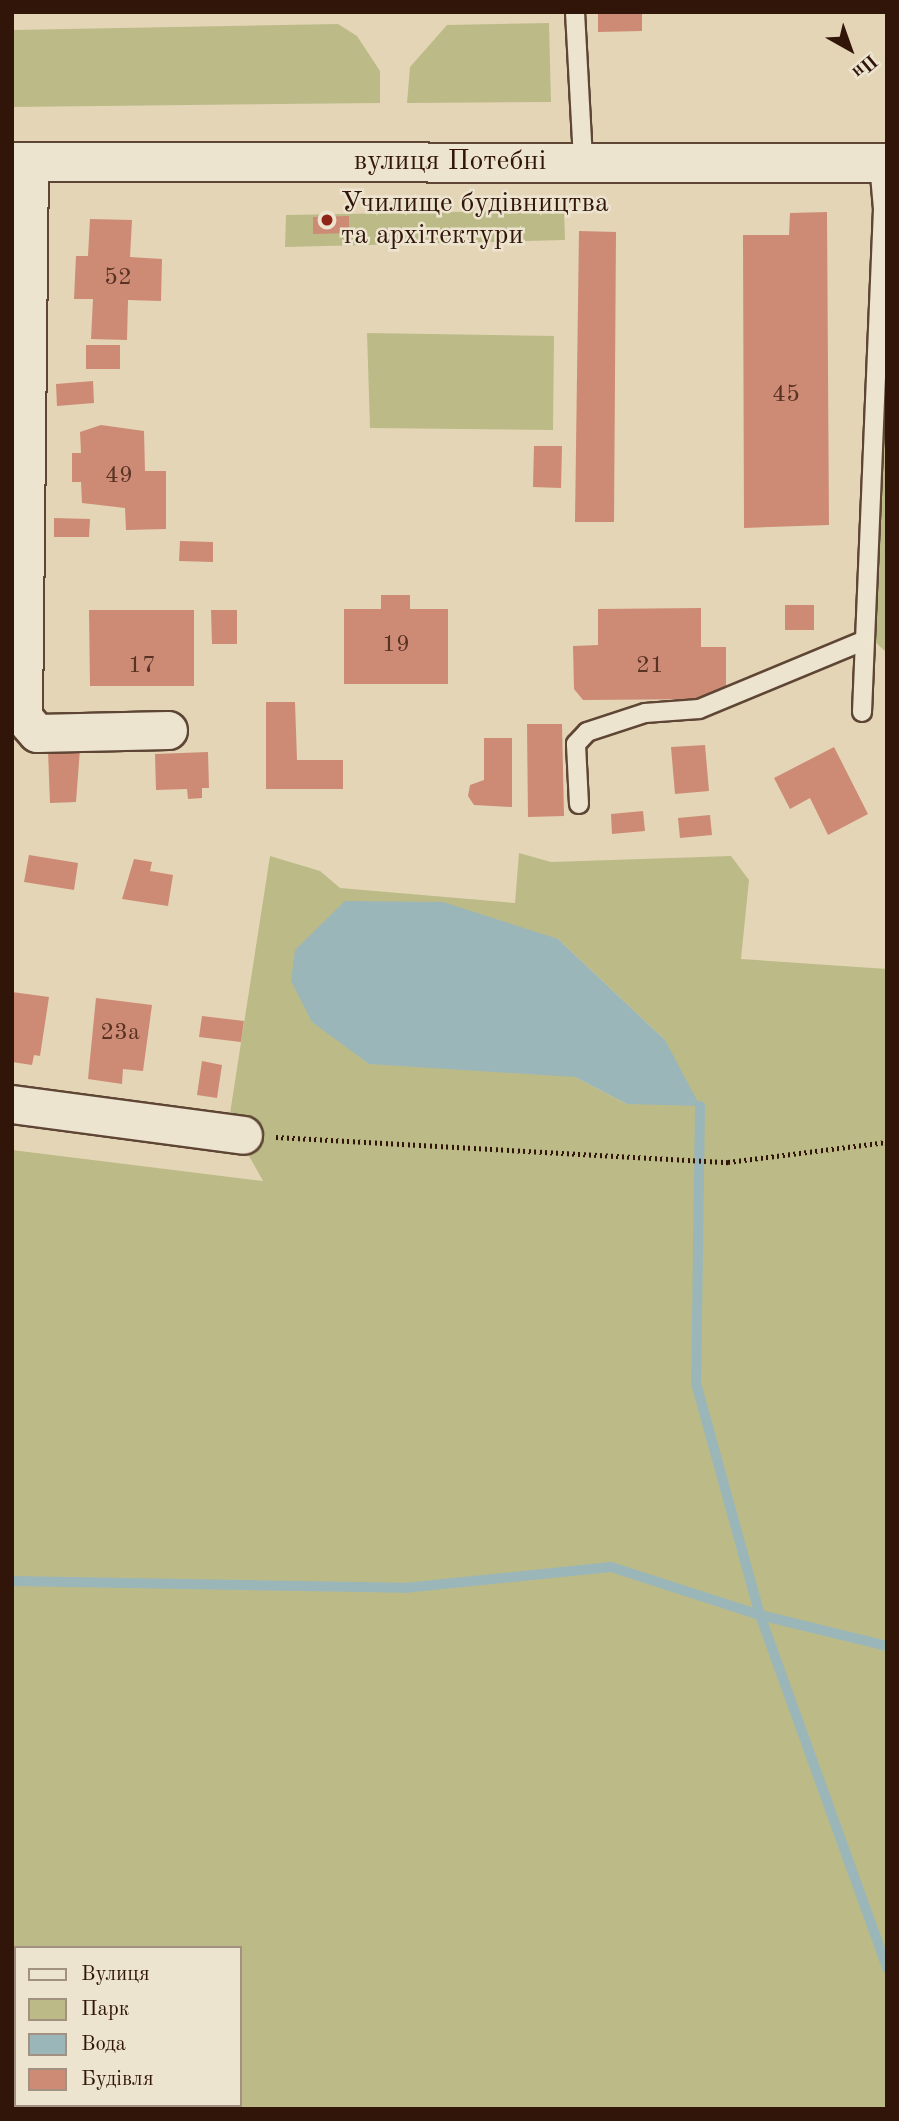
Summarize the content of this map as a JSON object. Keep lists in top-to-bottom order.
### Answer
{
  "streets": {
    "street": ["вулиця Потебні"]
  },
  "places": ["Училище будівництва та архітектури"],
  "house_numbers": [
    "52",
    "45",
    "49",
    "19",
    "17",
    "21",
    "23а"
  ],
  "legend": [
    "Вулиця",
    "Парк",
    "Вода",
    "Будівля"
  ],
  "north": "bottom right"
}
